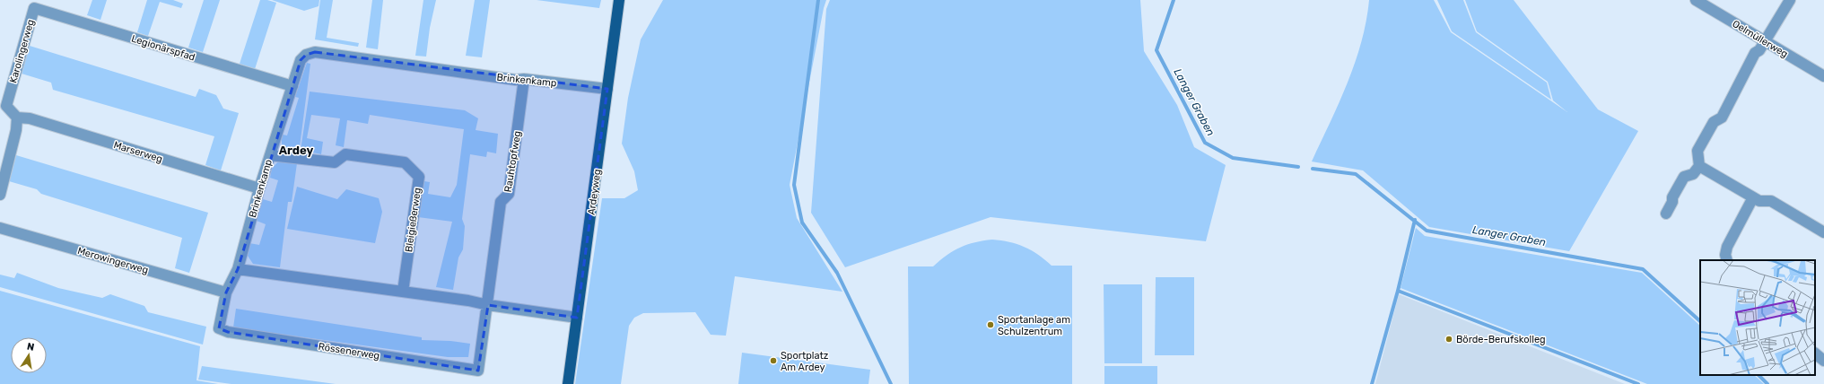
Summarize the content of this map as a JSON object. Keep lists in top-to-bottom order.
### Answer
{
  "streets": {
    "main road": ["Ardeyweg"],
    "street": [
      "Oelmüllerweg",
      "Legionärspfad",
      "Karolingerweg",
      "Brinkenkamp",
      "Marserweg",
      "Rauhtopfweg",
      "Bleigießerweg",
      "Merowingerweg",
      "Rössenerweg"
    ]
  },
  "crossings": [
    ["Legionärspfad", "Karolingerweg"],
    ["Legionärspfad", "Brinkenkamp"],
    ["Karolingerweg", "Marserweg"],
    ["Brinkenkamp", "Marserweg"],
    ["Brinkenkamp", "Rauhtopfweg"],
    ["Brinkenkamp", "Ardeyweg"],
    ["Brinkenkamp", "Bleigießerweg"],
    ["Brinkenkamp", "Rössenerweg"],
    ["Rauhtopfweg", "Rössenerweg"],
    ["Merowingerweg", "Rössenerweg"]
  ],
  "districts": ["Ardey"],
  "water": ["Langer Graben"],
  "places": ["Sportanlage am Schulzentrum", "Börde-Berufskolleg", "Sportplatz Am Ardey"],
  "north": "top"
}
